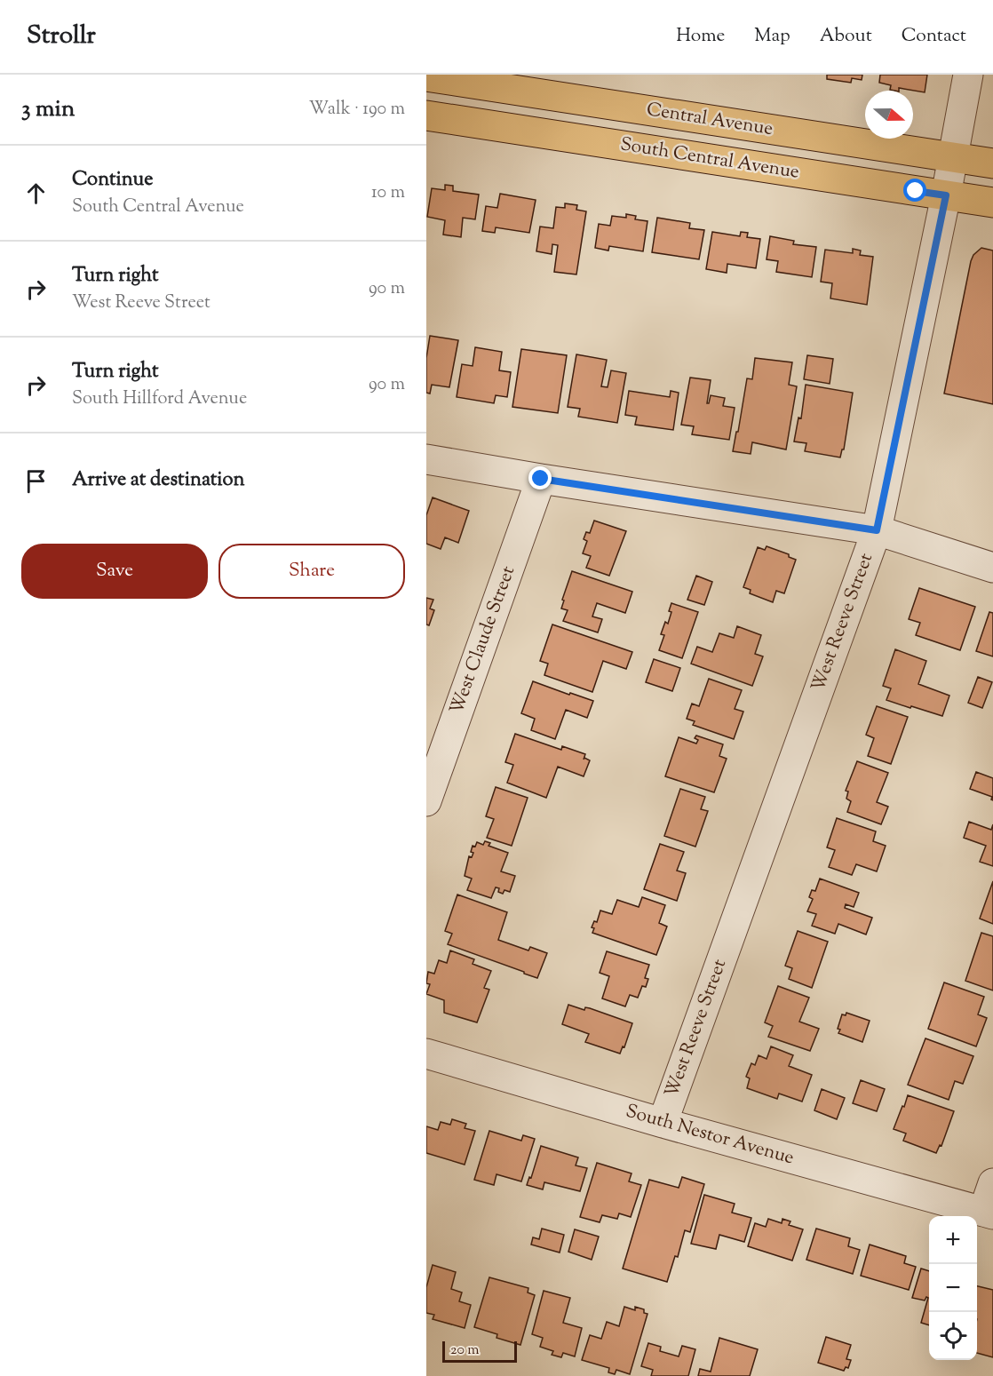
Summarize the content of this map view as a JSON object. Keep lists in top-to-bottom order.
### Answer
{
  "streets": {
    "main road": ["Central Avenue", "South Central Avenue"],
    "street": ["West Reeve Street", "West Claude Street", "South Nestor Avenue"]
  },
  "crossings": [
    ["Central Avenue", "West Reeve Street"],
    ["South Central Avenue", "West Reeve Street"],
    ["West Reeve Street", "South Nestor Avenue"]
  ],
  "scale_bar": "20 m",
  "north": "right",
  "page": {
    "header": "Strollr",
    "nav": [
      "Home",
      "Map",
      "About",
      "Contact"
    ],
    "heading": ["3 min", "Walk · 190 m"],
    "list": [
      ["Continue", "South Central Avenue", "10 m"],
      ["Turn right", "West Reeve Street", "90 m"],
      ["Turn right", "South Hillford Avenue", "90 m"],
      "Arrive at destination"
    ],
    "buttons": ["Save", "Share"],
    "map_buttons": ["+", "−"],
    "scale": "20 m"
  }
}
